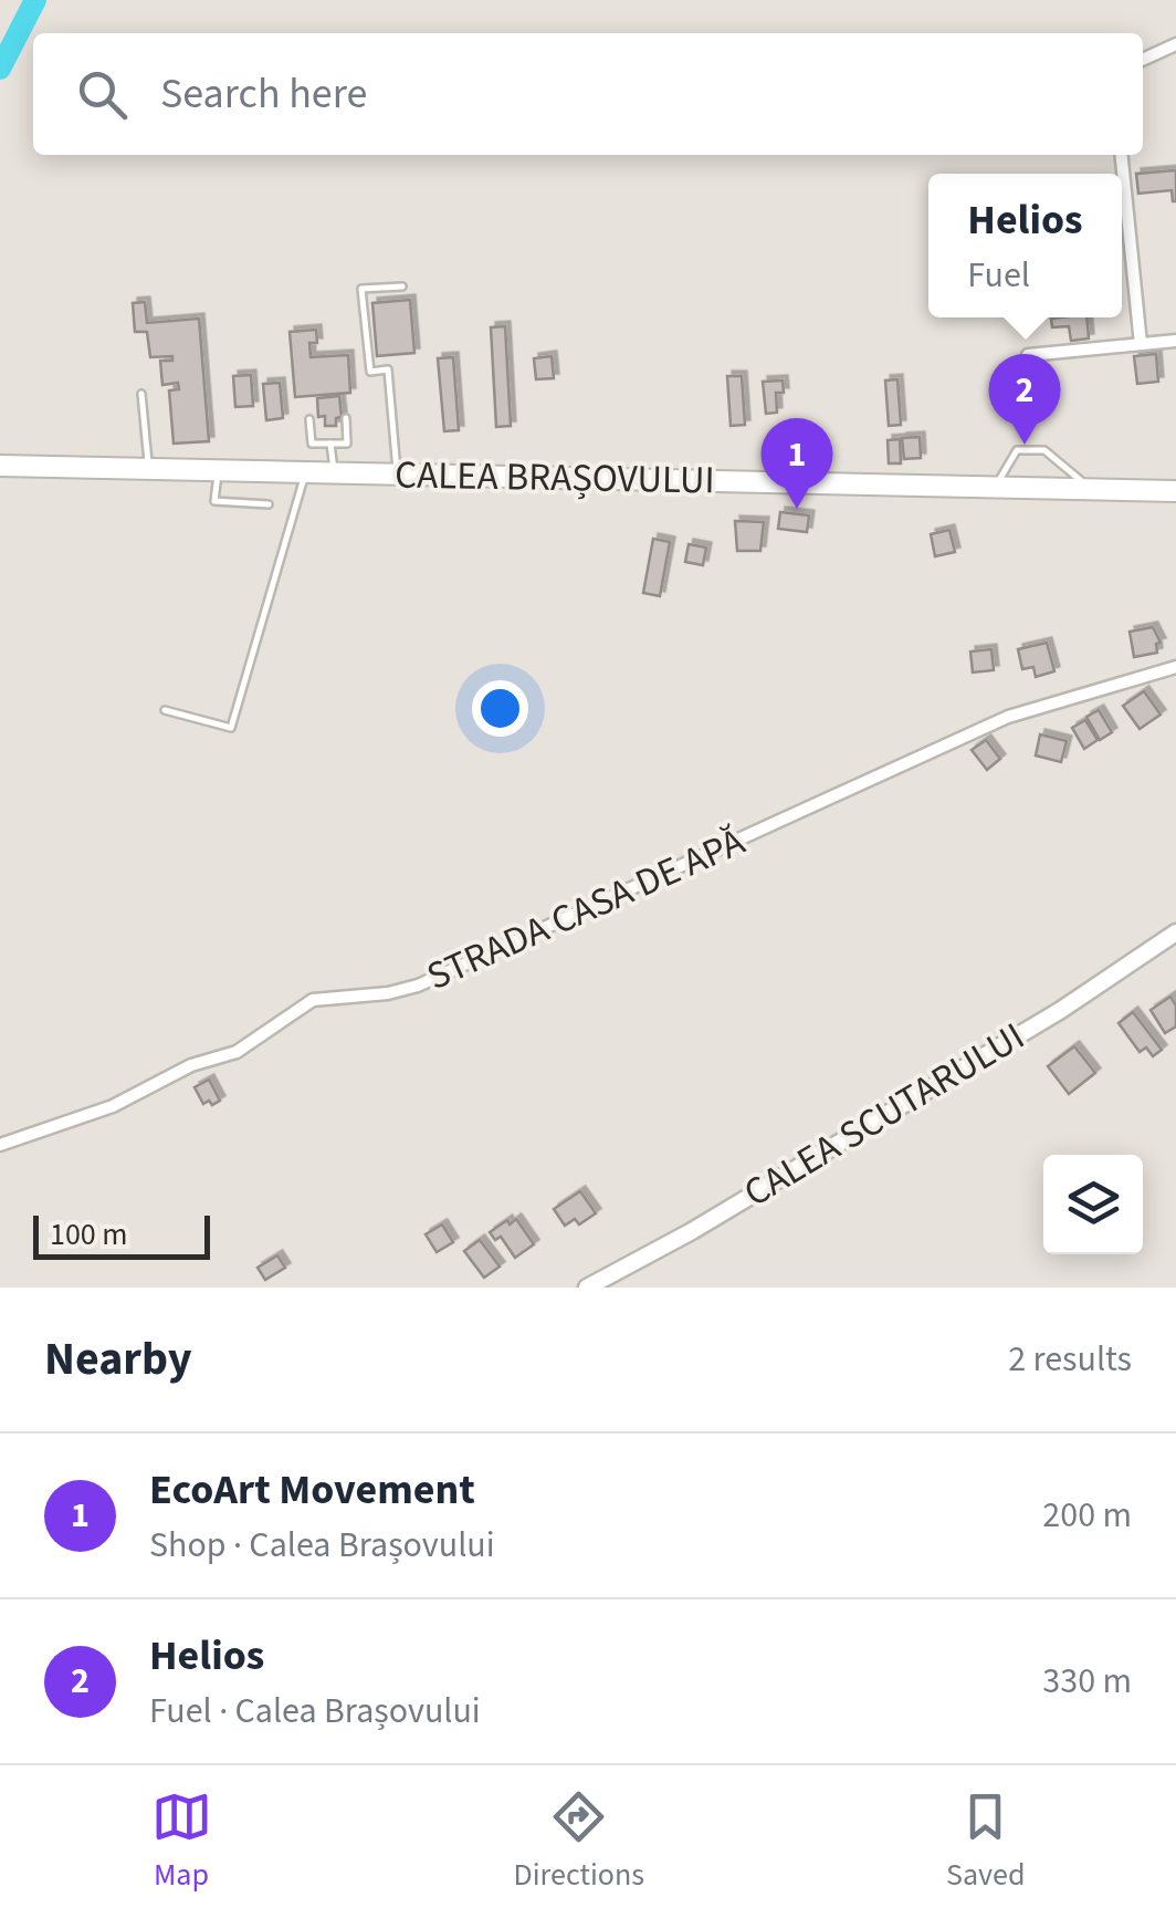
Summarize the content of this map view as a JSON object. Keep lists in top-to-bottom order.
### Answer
{
  "streets": {
    "highway": ["CALEA BRAȘOVULUI"],
    "main road": ["CALEA SCUTARULUI"],
    "street": ["STRADA CASA DE APĂ"]
  },
  "scale_bar": "100 m",
  "page": {
    "search": "Search here",
    "popup": ["Helios", "Fuel"],
    "pins": ["2", "1"],
    "scale": "100 m",
    "heading": ["Nearby", "2 results"],
    "list": [
      {
        "mark": "1",
        "name": "EcoArt Movement",
        "note": "Shop · Calea Brașovului",
        "value": "200 m"
      },
      {
        "mark": "2",
        "name": "Helios",
        "note": "Fuel · Calea Brașovului",
        "value": "330 m"
      }
    ],
    "nav": ["Map", "Directions", "Saved"]
  }
}
